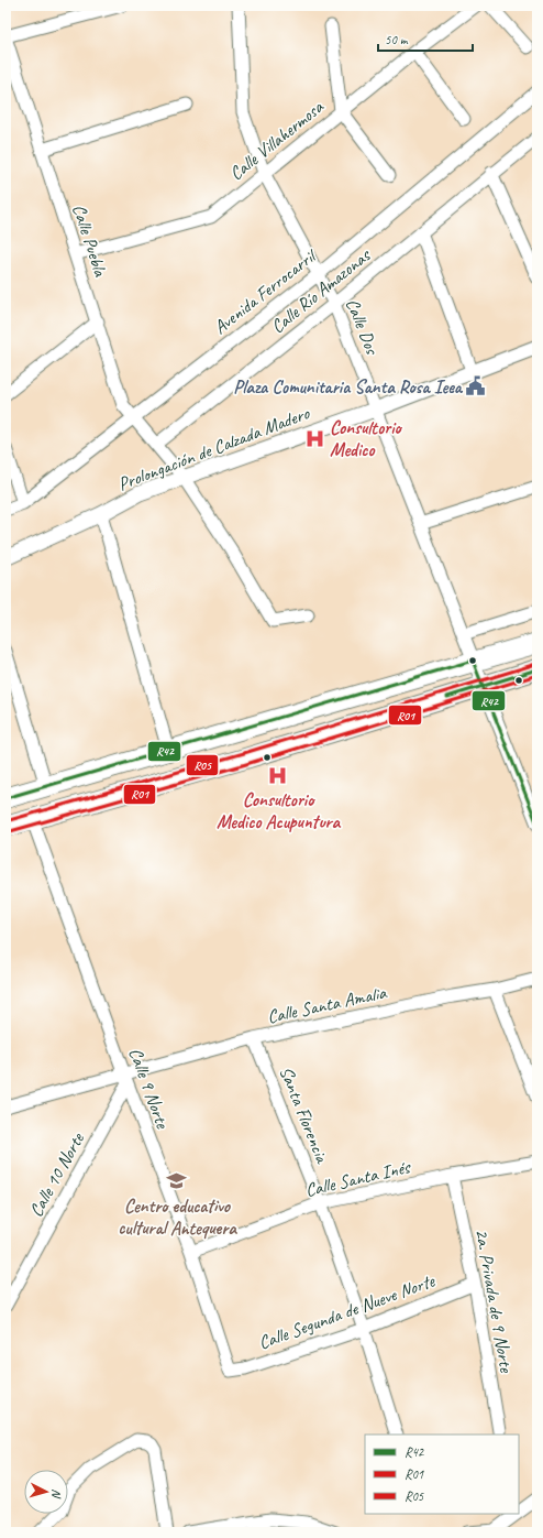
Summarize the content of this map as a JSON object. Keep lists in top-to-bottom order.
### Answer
{
  "streets": {
    "street": [
      "Calle Villahermosa",
      "Calle Puebla",
      "Calle Río Amazonas",
      "Avenida Ferrocarril",
      "Calle Dos",
      "Prolongación de Calzada Madero",
      "Calle Santa Amalia",
      "Calle 9 Norte",
      "Santa Florencia",
      "Calle 10 Norte",
      "Calle Santa Inés",
      "2a. Privada de 9 Norte",
      "Calle Segunda de Nueve Norte"
    ]
  },
  "crossings": [
    ["Calle Villahermosa", "Calle Puebla"],
    ["Calle Villahermosa", "Calle Dos"],
    ["Calle Puebla", "Calle Río Amazonas"],
    ["Calle Puebla", "Avenida Ferrocarril"],
    ["Calle Río Amazonas", "Calle Dos"],
    ["Avenida Ferrocarril", "Calle Dos"],
    ["Calle Dos", "Prolongación de Calzada Madero"],
    ["Calle Santa Amalia", "Calle 9 Norte"],
    ["Calle Santa Amalia", "Santa Florencia"],
    ["Calle Santa Amalia", "Calle 10 Norte"],
    ["Calle 9 Norte", "Calle 10 Norte"],
    ["Calle 9 Norte", "Calle Santa Inés"],
    ["Calle 9 Norte", "Calle Segunda de Nueve Norte"],
    ["Santa Florencia", "Calle Santa Inés"],
    ["Santa Florencia", "Calle Segunda de Nueve Norte"],
    ["Calle Santa Inés", "2a. Privada de 9 Norte"],
    ["2a. Privada de 9 Norte", "Calle Segunda de Nueve Norte"]
  ],
  "places": {
    "public building": ["Plaza Comunitaria Santa Rosa Ieea"],
    "hospital": ["Consultorio Medico", "Consultorio Medico Acupuntura"],
    "school or university": ["Centro educativo cultural Antequera"]
  },
  "lines": ["transit line R42", "transit line R05", "transit line R01"],
  "legend": ["R42", "R01", "R05"],
  "scale_bar": "50 m",
  "north": "right"
}
